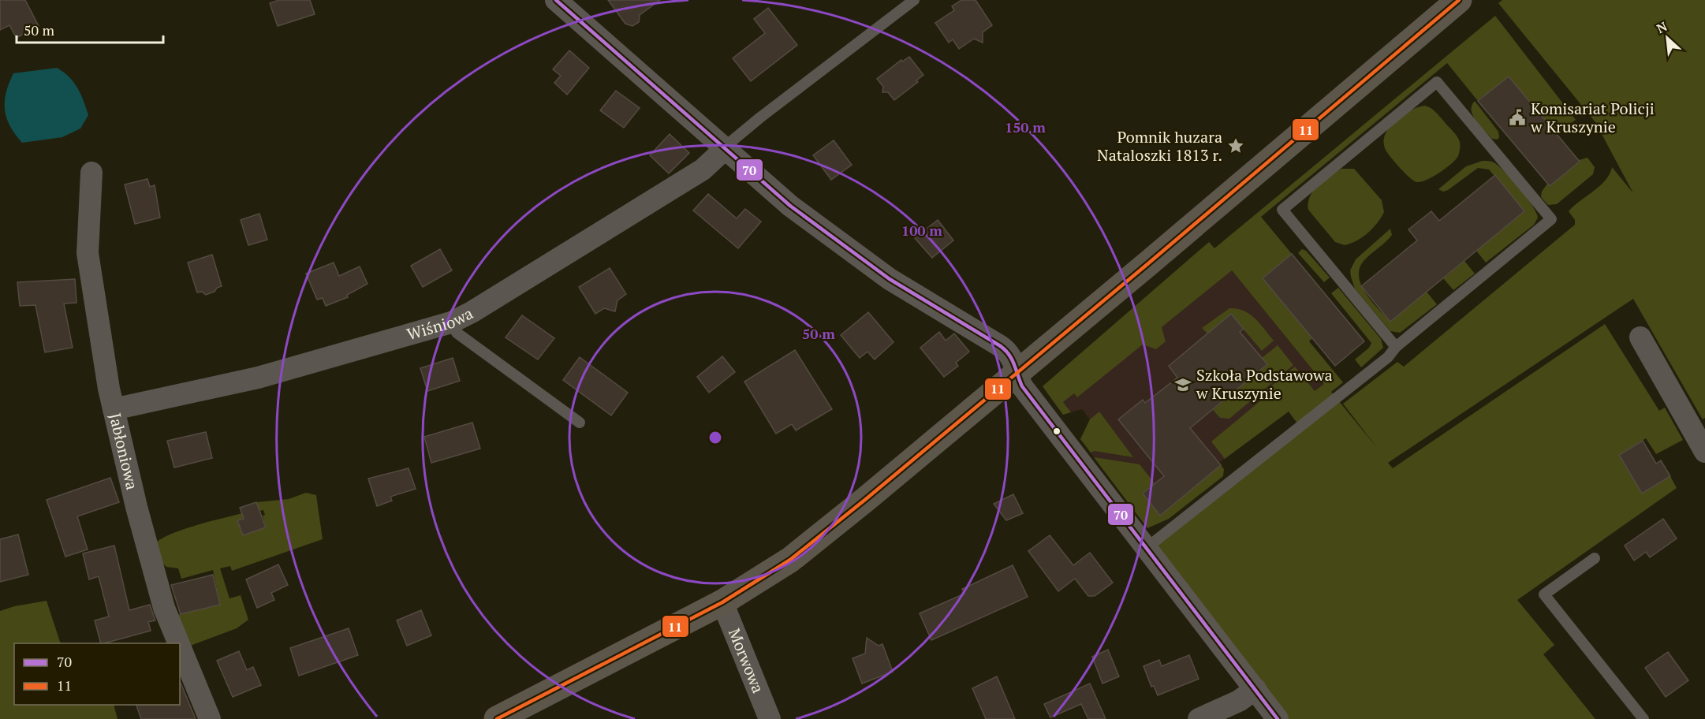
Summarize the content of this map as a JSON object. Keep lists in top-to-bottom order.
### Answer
{
  "streets": {
    "street": ["Wiśniowa", "Jabłoniowa", "Morwowa"]
  },
  "crossings": [
    ["Wiśniowa", "Jabłoniowa"]
  ],
  "places": {
    "public building": ["Komisariat Policji w Kruszynie"],
    "place": ["Pomnik huzara Nataloszki 1813 r."],
    "school or university": ["Szkoła Podstawowa w Kruszynie"]
  },
  "lines": ["transit line 70", "transit line 11"],
  "legend": ["70", "11"],
  "scale_bar": "50 m",
  "north": "top left",
  "rings": ["150 m", "100 m", "50 m"]
}
